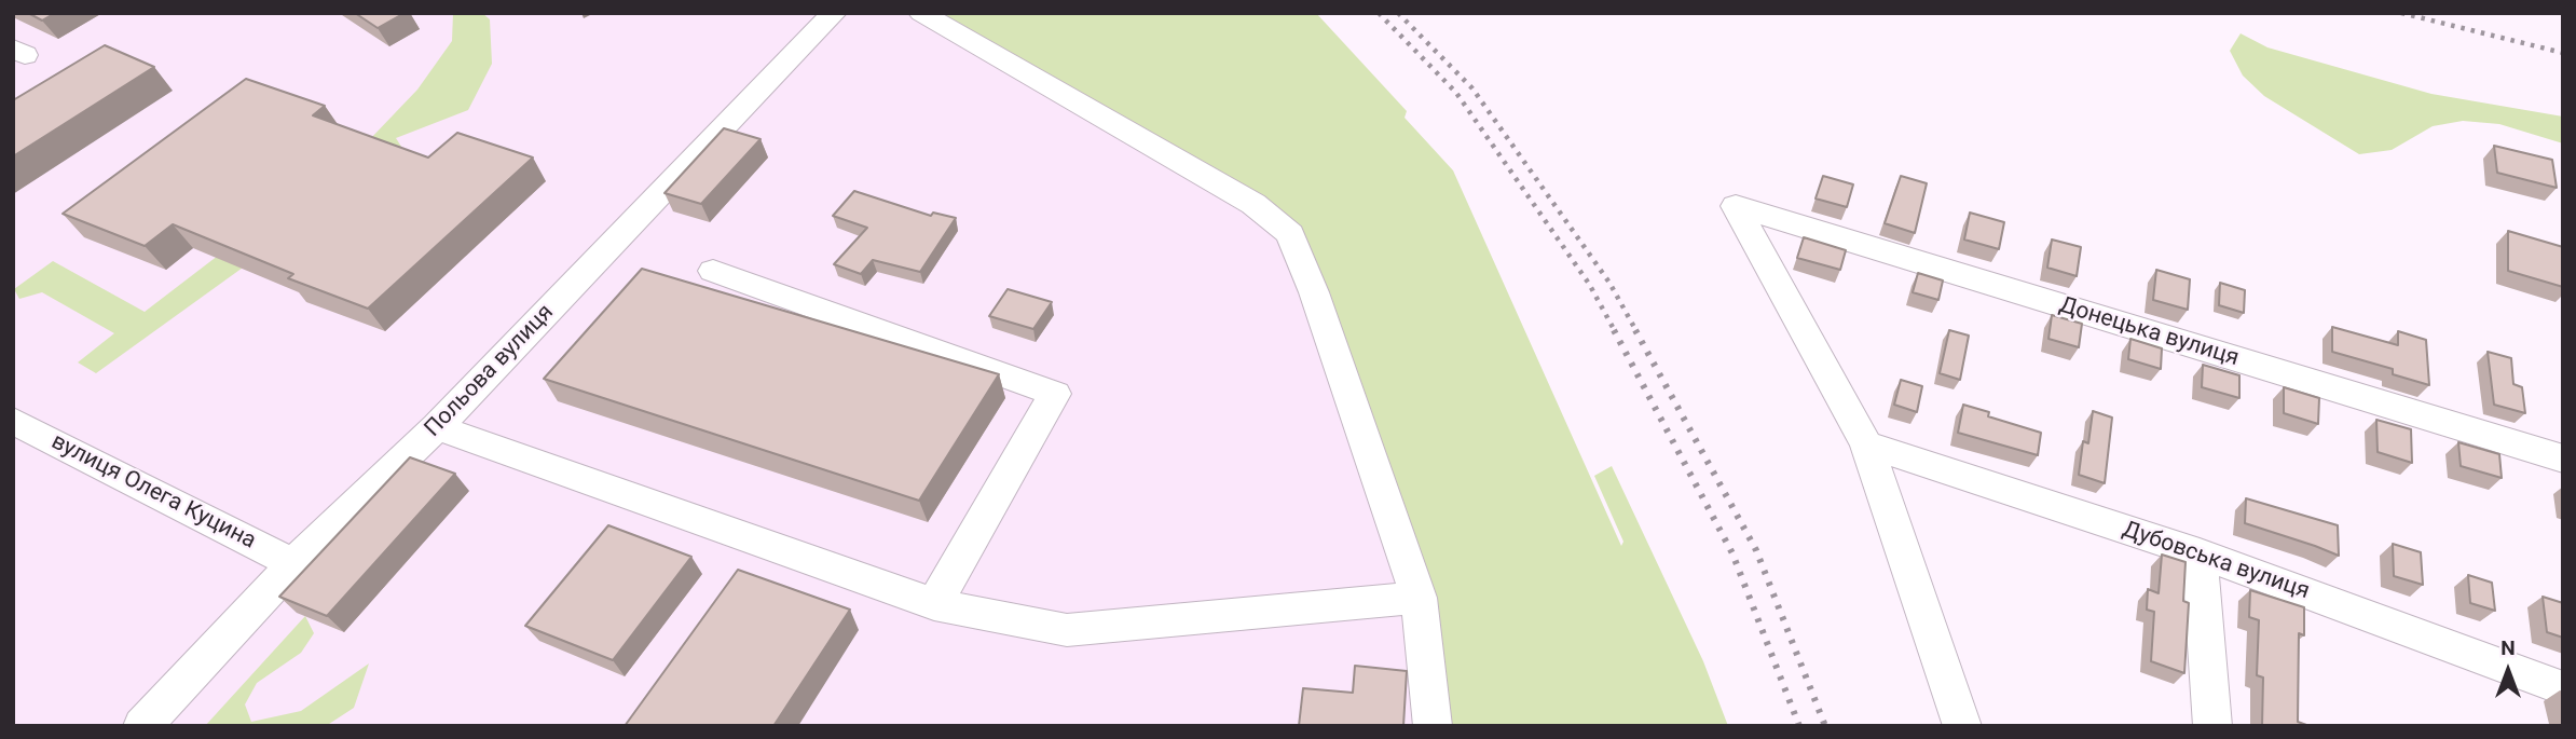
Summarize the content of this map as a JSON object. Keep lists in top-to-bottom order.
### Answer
{
  "streets": {
    "street": [
      "Донецька вулиця",
      "Польова вулиця",
      "вулиця Олега Куцина",
      "Дубовська вулиця"
    ]
  },
  "crossings": [
    ["Донецька вулиця", "Дубовська вулиця"],
    ["Польова вулиця", "вулиця Олега Куцина"]
  ],
  "north": "top"
}
